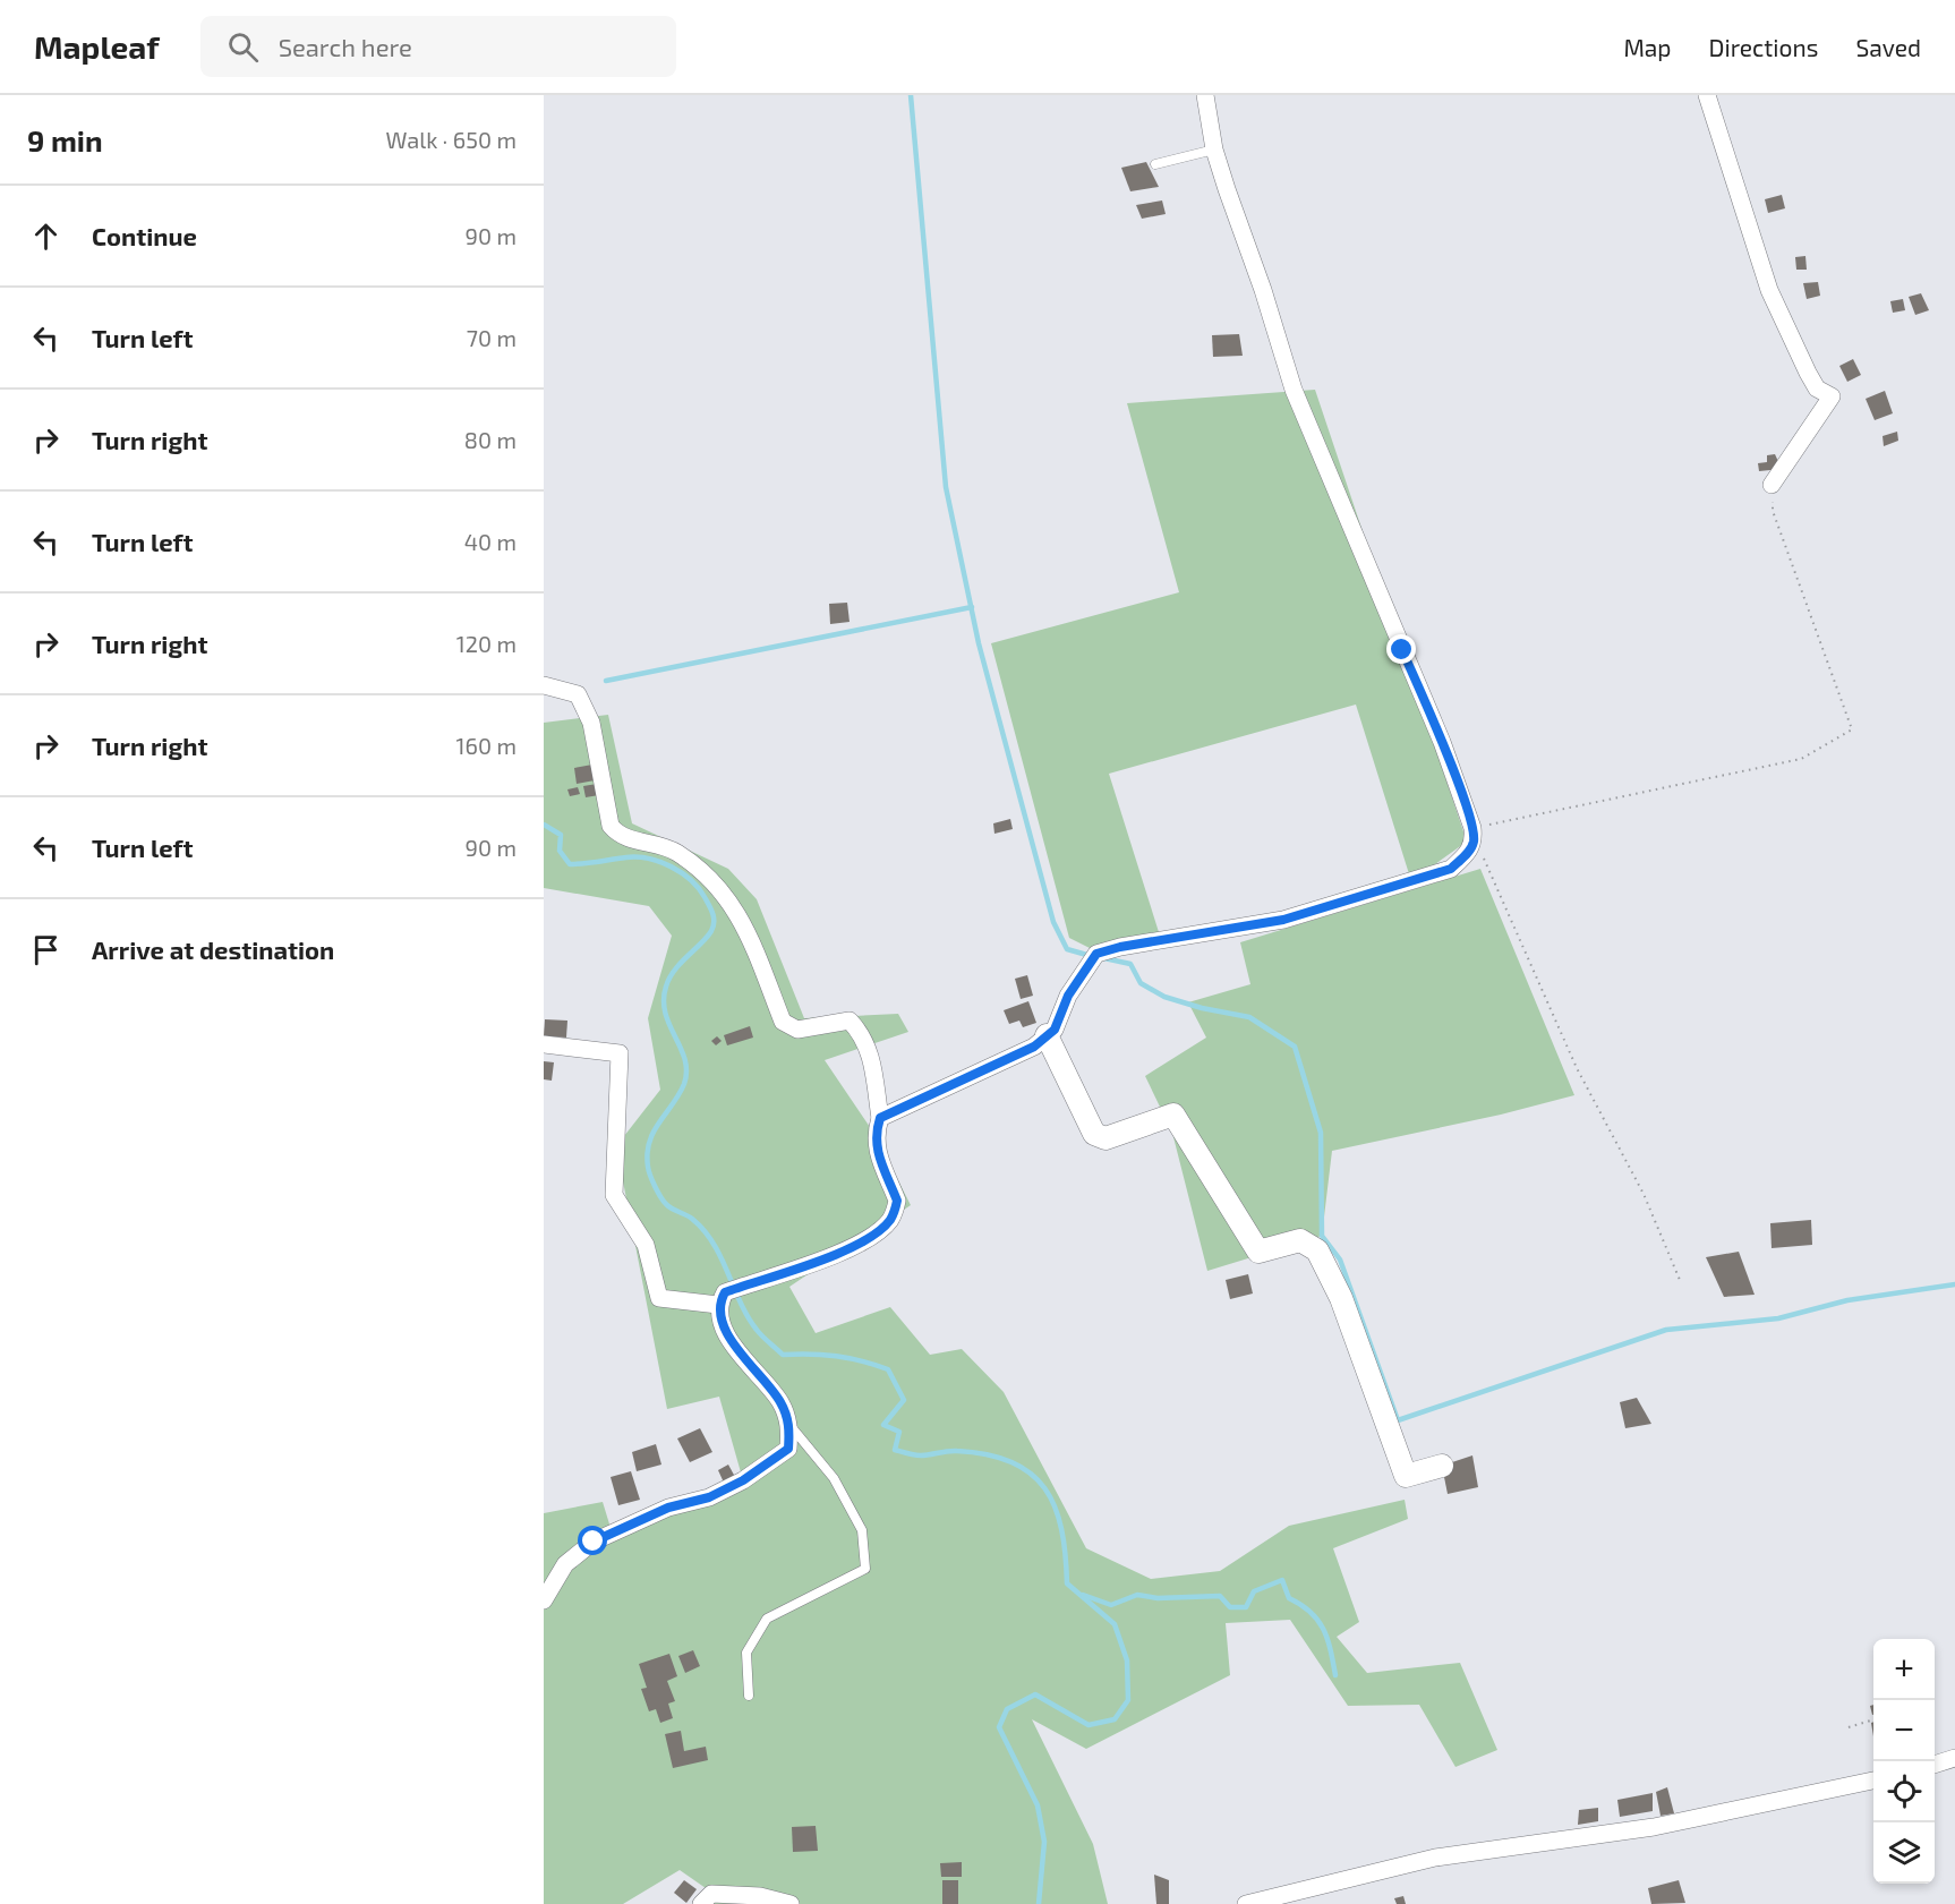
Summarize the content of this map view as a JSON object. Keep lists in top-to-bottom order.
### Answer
{
  "page": {
    "header": "Mapleaf",
    "search": "Search here",
    "nav": ["Map", "Directions", "Saved"],
    "heading": ["9 min", "Walk · 650 m"],
    "list": [
      ["Continue", "90 m"],
      ["Turn left", "70 m"],
      ["Turn right", "80 m"],
      ["Turn left", "40 m"],
      ["Turn right", "120 m"],
      ["Turn right", "160 m"],
      ["Turn left", "90 m"],
      "Arrive at destination"
    ],
    "map_buttons": ["+", "−"]
  }
}
